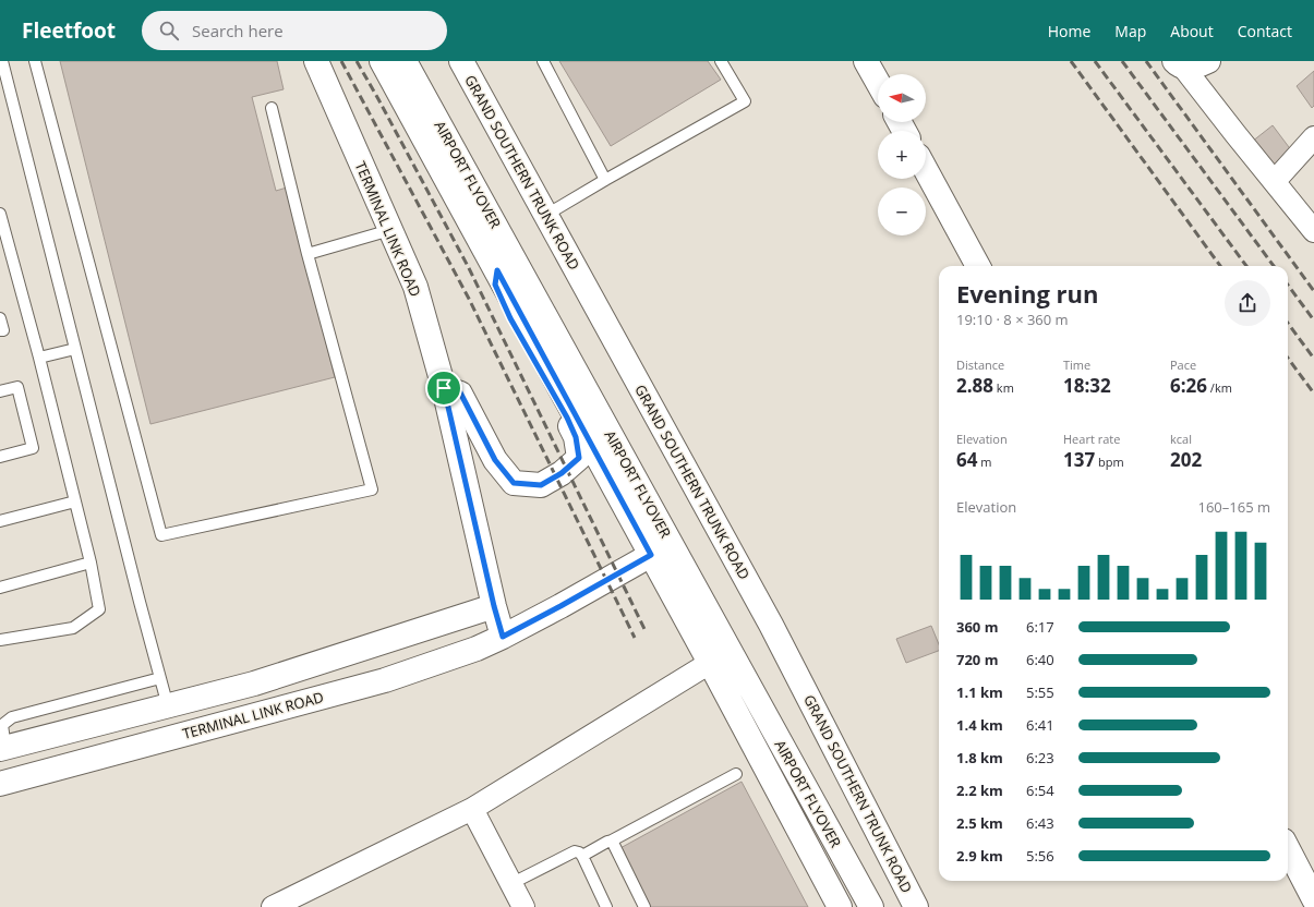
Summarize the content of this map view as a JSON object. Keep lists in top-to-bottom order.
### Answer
{
  "streets": {
    "main road": ["GRAND SOUTHERN TRUNK ROAD", "AIRPORT FLYOVER", "TERMINAL LINK ROAD"]
  },
  "north": "left",
  "page": {
    "header": "Fleetfoot",
    "search": "Search here",
    "nav": [
      "Home",
      "Map",
      "About",
      "Contact"
    ],
    "map_buttons": ["+", "−"],
    "heading": ["Evening run", "19:10 · 8 × 360 m"],
    "stats": [
      ["Distance", "2.88 km"],
      ["Time", "18:32"],
      ["Pace", "6:26 /km"],
      ["Elevation", "64 m"],
      ["Heart rate", "137 bpm"],
      ["kcal", "202"]
    ],
    "chart": ["Elevation", "160–165 m"],
    "list": [
      {
        "name": "360 m",
        "note": "6:17"
      },
      {
        "name": "720 m",
        "note": "6:40"
      },
      {
        "name": "1.1 km",
        "note": "5:55"
      },
      {
        "name": "1.4 km",
        "note": "6:41"
      },
      {
        "name": "1.8 km",
        "note": "6:23"
      },
      {
        "name": "2.2 km",
        "note": "6:54"
      },
      {
        "name": "2.5 km",
        "note": "6:43"
      },
      {
        "name": "2.9 km",
        "note": "5:56"
      }
    ]
  }
}
